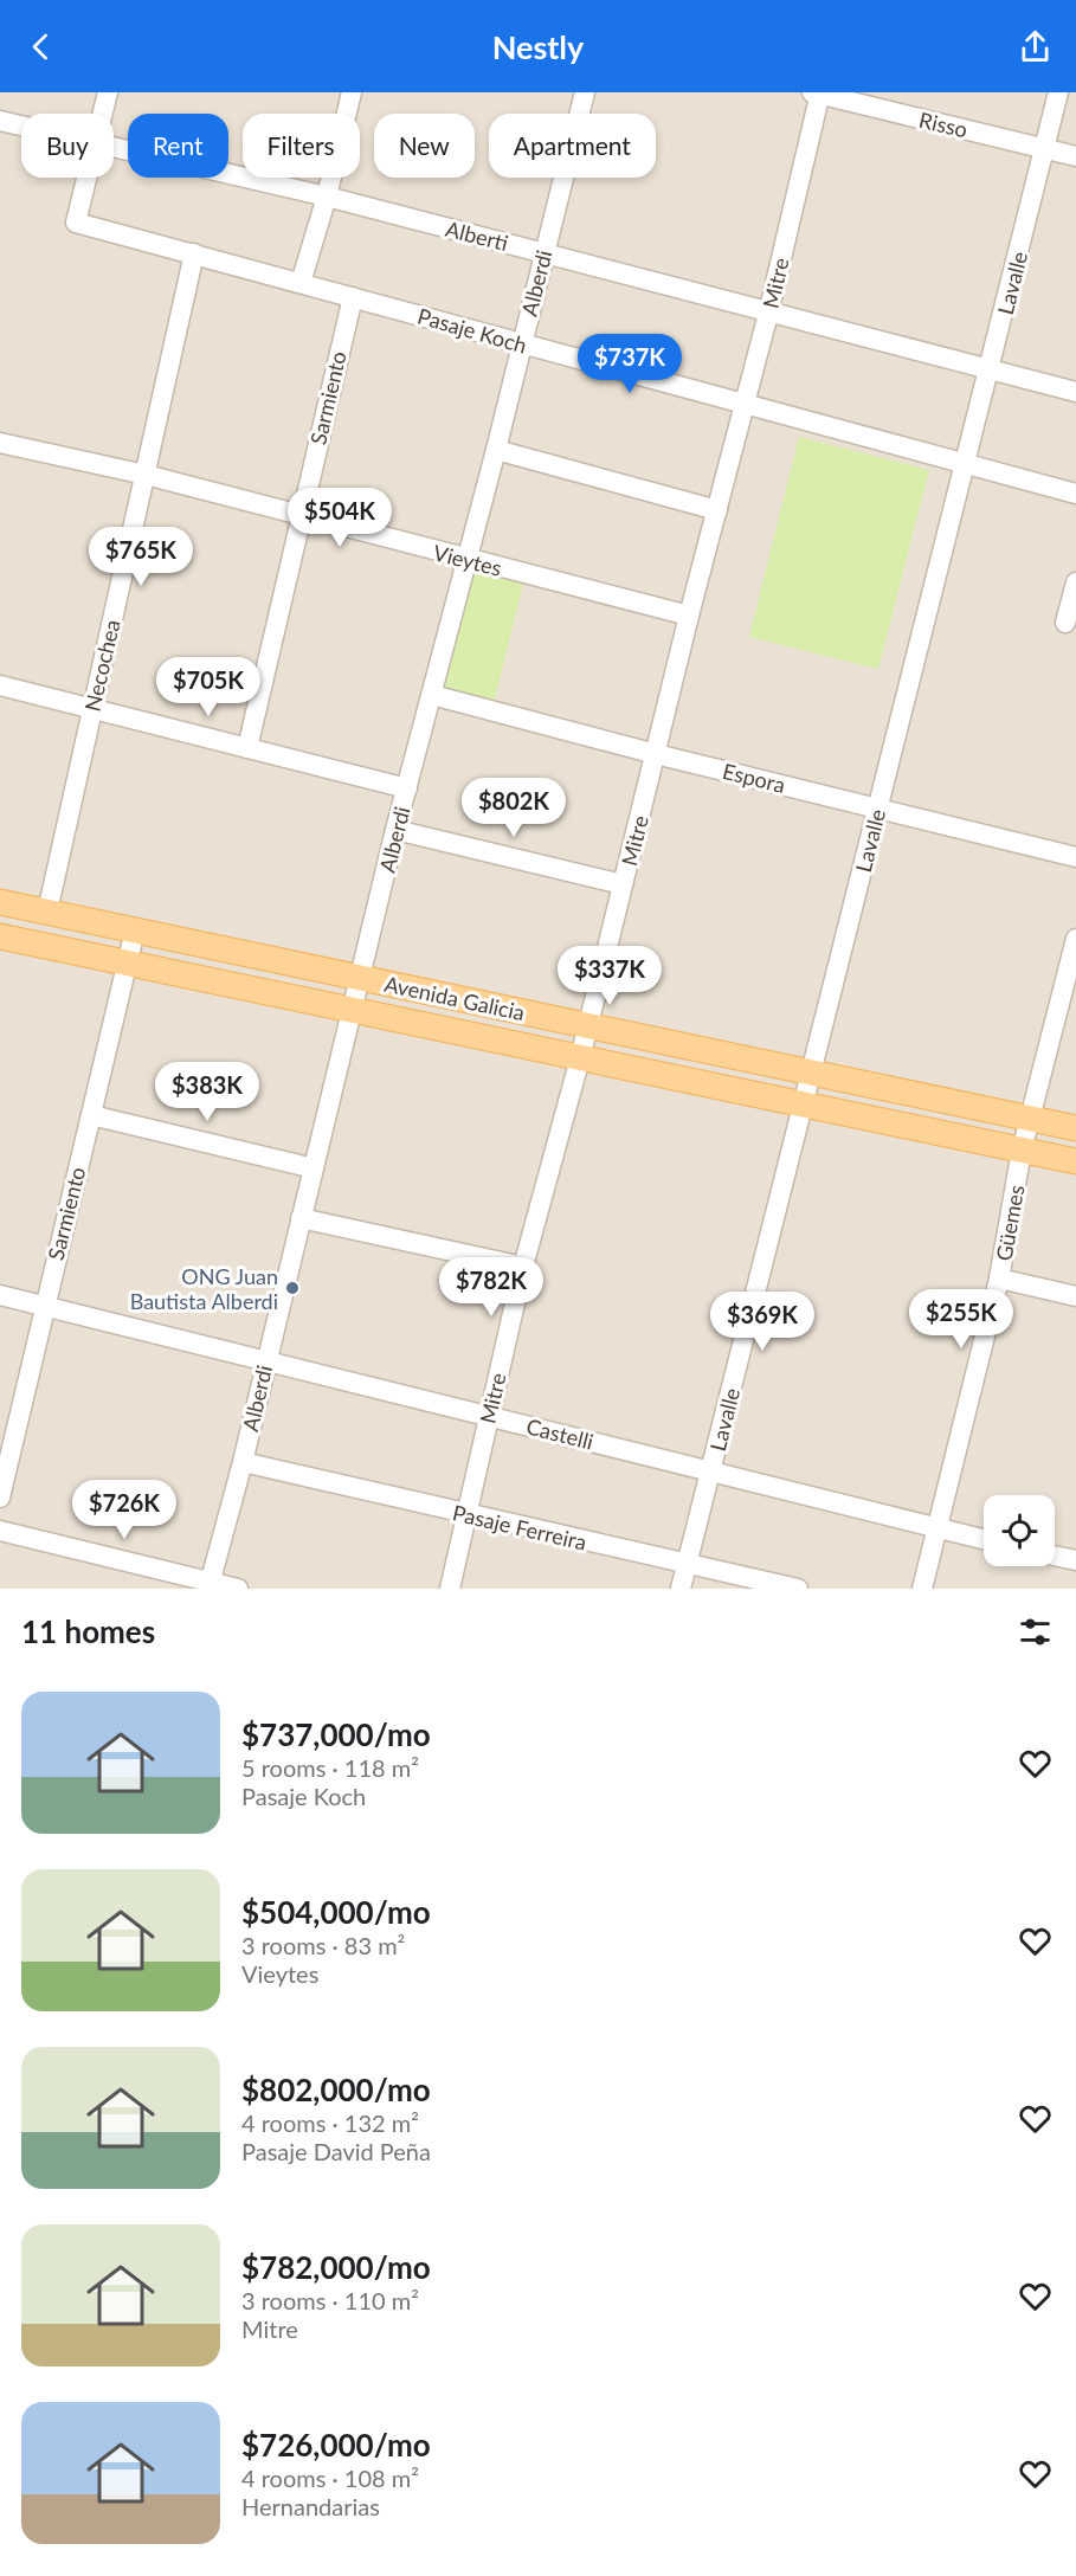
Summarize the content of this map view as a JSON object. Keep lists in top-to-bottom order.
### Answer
{
  "streets": {
    "main road": ["Avenida Galicia"],
    "street": [
      "Risso",
      "Alberti",
      "Alberdi",
      "Mitre",
      "Lavalle",
      "Pasaje Koch",
      "Sarmiento",
      "Vieytes",
      "Necochea",
      "Espora",
      "Güemes",
      "Castelli",
      "Pasaje Ferreira"
    ]
  },
  "crossings": [
    ["Risso", "Mitre"],
    ["Risso", "Lavalle"],
    ["Alberti", "Alberdi"],
    ["Alberti", "Mitre"],
    ["Alberti", "Lavalle"],
    ["Alberdi", "Pasaje Koch"],
    ["Alberdi", "Vieytes"],
    ["Alberdi", "Espora"],
    ["Alberdi", "Avenida Galicia"],
    ["Alberdi", "Castelli"],
    ["Alberdi", "Pasaje Ferreira"],
    ["Mitre", "Pasaje Koch"],
    ["Mitre", "Vieytes"],
    ["Mitre", "Espora"],
    ["Mitre", "Avenida Galicia"],
    ["Mitre", "Castelli"],
    ["Mitre", "Pasaje Ferreira"],
    ["Lavalle", "Pasaje Koch"],
    ["Lavalle", "Espora"],
    ["Lavalle", "Avenida Galicia"],
    ["Lavalle", "Castelli"],
    ["Lavalle", "Pasaje Ferreira"],
    ["Pasaje Koch", "Sarmiento"],
    ["Pasaje Koch", "Necochea"],
    ["Sarmiento", "Vieytes"],
    ["Sarmiento", "Avenida Galicia"],
    ["Sarmiento", "Castelli"],
    ["Vieytes", "Necochea"],
    ["Necochea", "Avenida Galicia"],
    ["Avenida Galicia", "Güemes"],
    ["Güemes", "Castelli"]
  ],
  "places": ["ONG Juan Bautista Alberdi"],
  "page": {
    "header": "Nestly",
    "chip": [
      "Buy",
      "Rent",
      "Filters",
      "New",
      "Apartment"
    ],
    "price": [
      "$737K",
      "$504K",
      "$765K",
      "$705K",
      "$802K",
      "$337K",
      "$383K",
      "$782K",
      "$255K",
      "$369K",
      "$726K"
    ],
    "heading": "11 homes",
    "list": [
      {
        "name": "$737,000/mo",
        "note": "5 rooms · 118 m² · Pasaje Koch"
      },
      {
        "name": "$504,000/mo",
        "note": "3 rooms · 83 m² · Vieytes"
      },
      {
        "name": "$802,000/mo",
        "note": "4 rooms · 132 m² · Pasaje David Peña"
      },
      {
        "name": "$782,000/mo",
        "note": "3 rooms · 110 m² · Mitre"
      },
      {
        "name": "$726,000/mo",
        "note": "4 rooms · 108 m² · Hernandarias"
      }
    ]
  }
}
